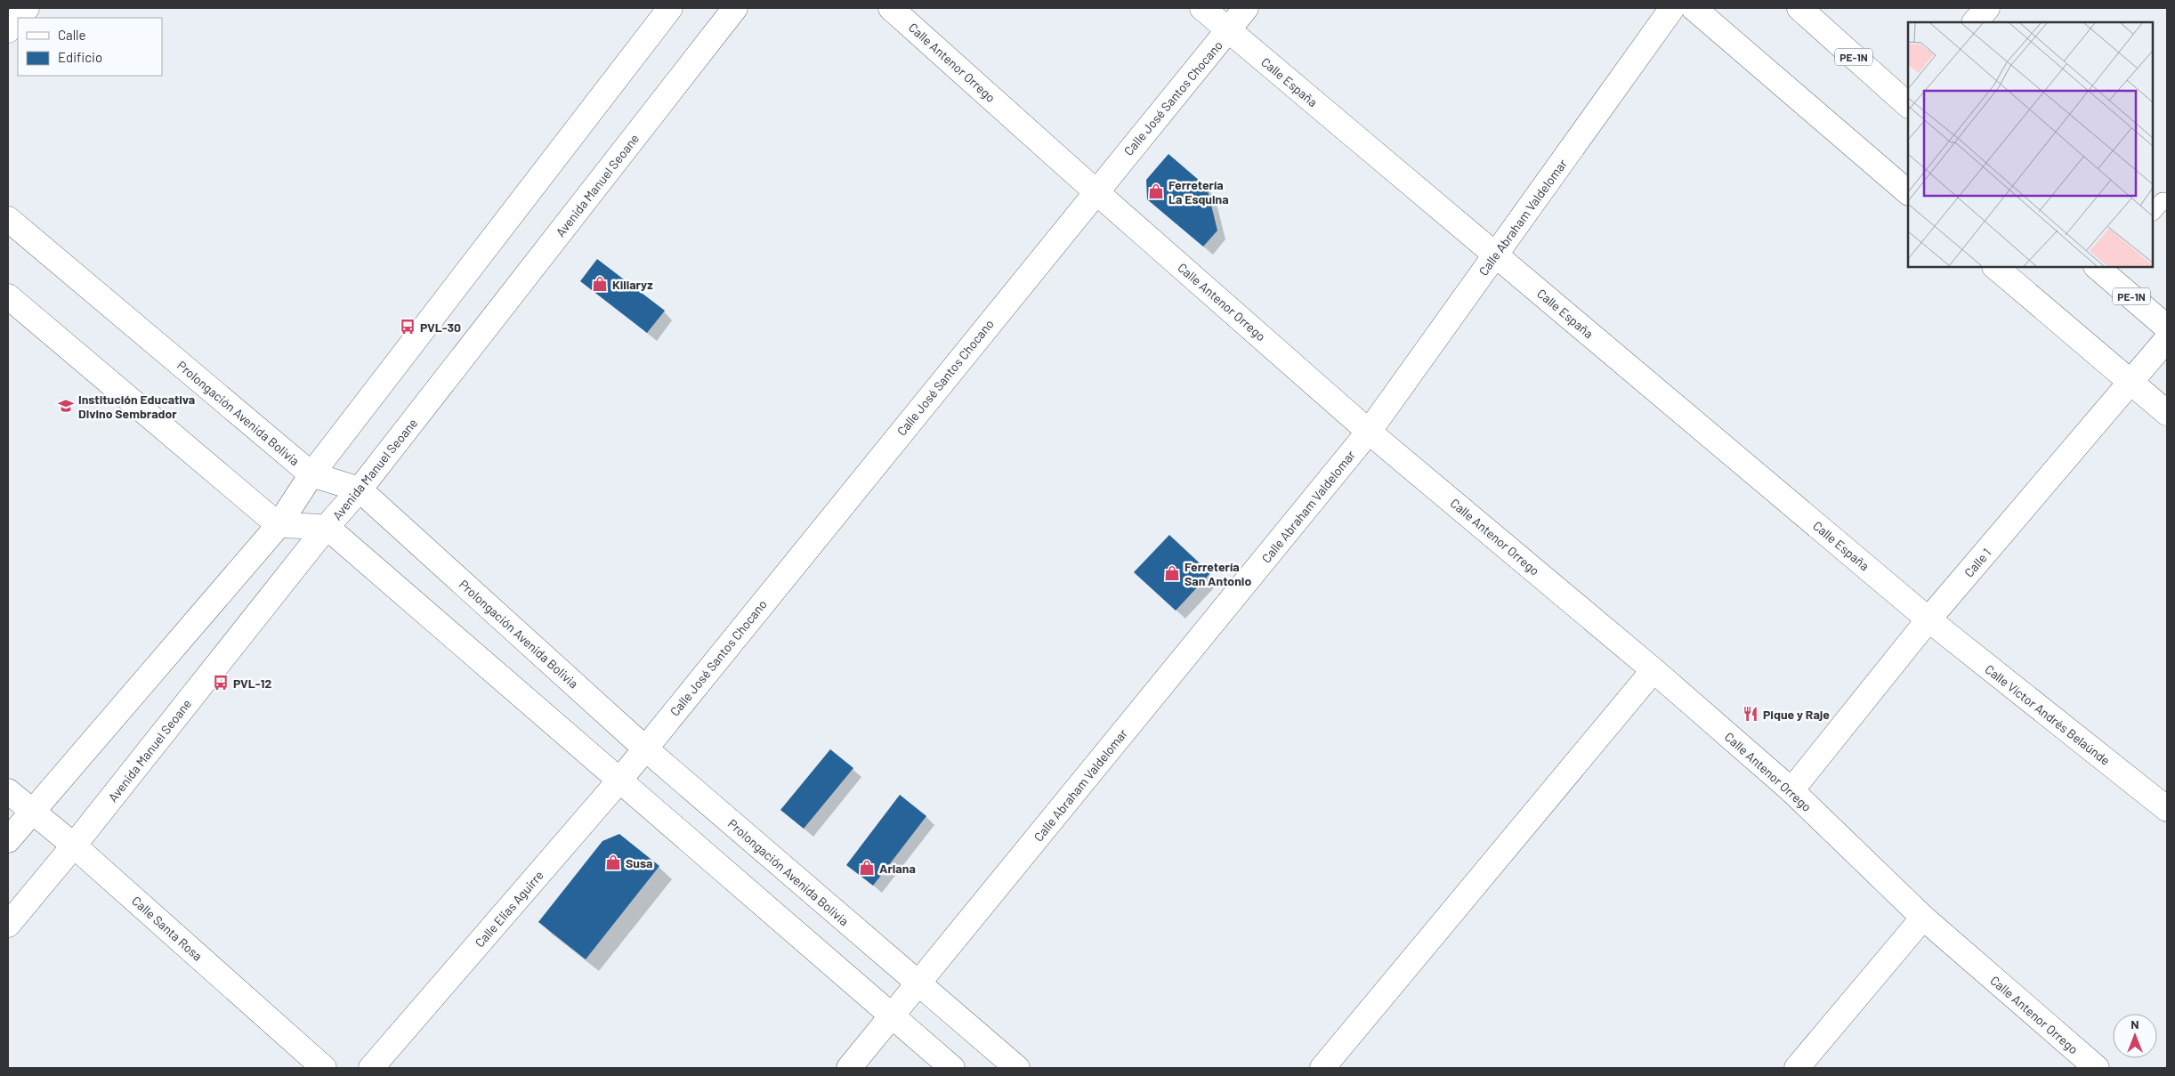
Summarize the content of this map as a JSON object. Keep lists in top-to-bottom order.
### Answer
{
  "streets": {
    "main road": [
      "PE-1N",
      "Calle Antenor Orrego",
      "Calle España",
      "Calle José Santos Chocano",
      "Avenida Manuel Seoane",
      "Calle Abraham Valdelomar",
      "Prolongación Avenida Bolivia",
      "Calle 1",
      "Calle Víctor Andrés Belaúnde",
      "Calle Elias Aguirre",
      "Calle Santa Rosa"
    ]
  },
  "crossings": [
    ["Calle Antenor Orrego", "Calle José Santos Chocano"],
    ["Calle Antenor Orrego", "Calle Abraham Valdelomar"],
    ["Calle Antenor Orrego", "Calle 1"],
    ["Calle España", "Calle José Santos Chocano"],
    ["Calle España", "Calle Abraham Valdelomar"],
    ["Calle España", "Calle 1"],
    ["Calle España", "Calle Víctor Andrés Belaúnde"],
    ["Calle José Santos Chocano", "Prolongación Avenida Bolivia"],
    ["Calle José Santos Chocano", "Calle Elias Aguirre"],
    ["Avenida Manuel Seoane", "Prolongación Avenida Bolivia"],
    ["Avenida Manuel Seoane", "Calle Santa Rosa"],
    ["Calle Abraham Valdelomar", "Prolongación Avenida Bolivia"],
    ["Prolongación Avenida Bolivia", "Calle Elias Aguirre"],
    ["Calle 1", "Calle Víctor Andrés Belaúnde"]
  ],
  "places": {
    "shop": [
      "Ferretería La Esquina",
      "Killaryz",
      "Ferretería San Antonio",
      "Susa",
      "Ariana"
    ],
    "bus stop": ["PVL-30", "PVL-12"],
    "school or university": ["Institución Educativa Divino Sembrador"],
    "restaurant": ["Pique y Raje"]
  },
  "legend": ["Calle", "Edificio"],
  "north": "top"
}
